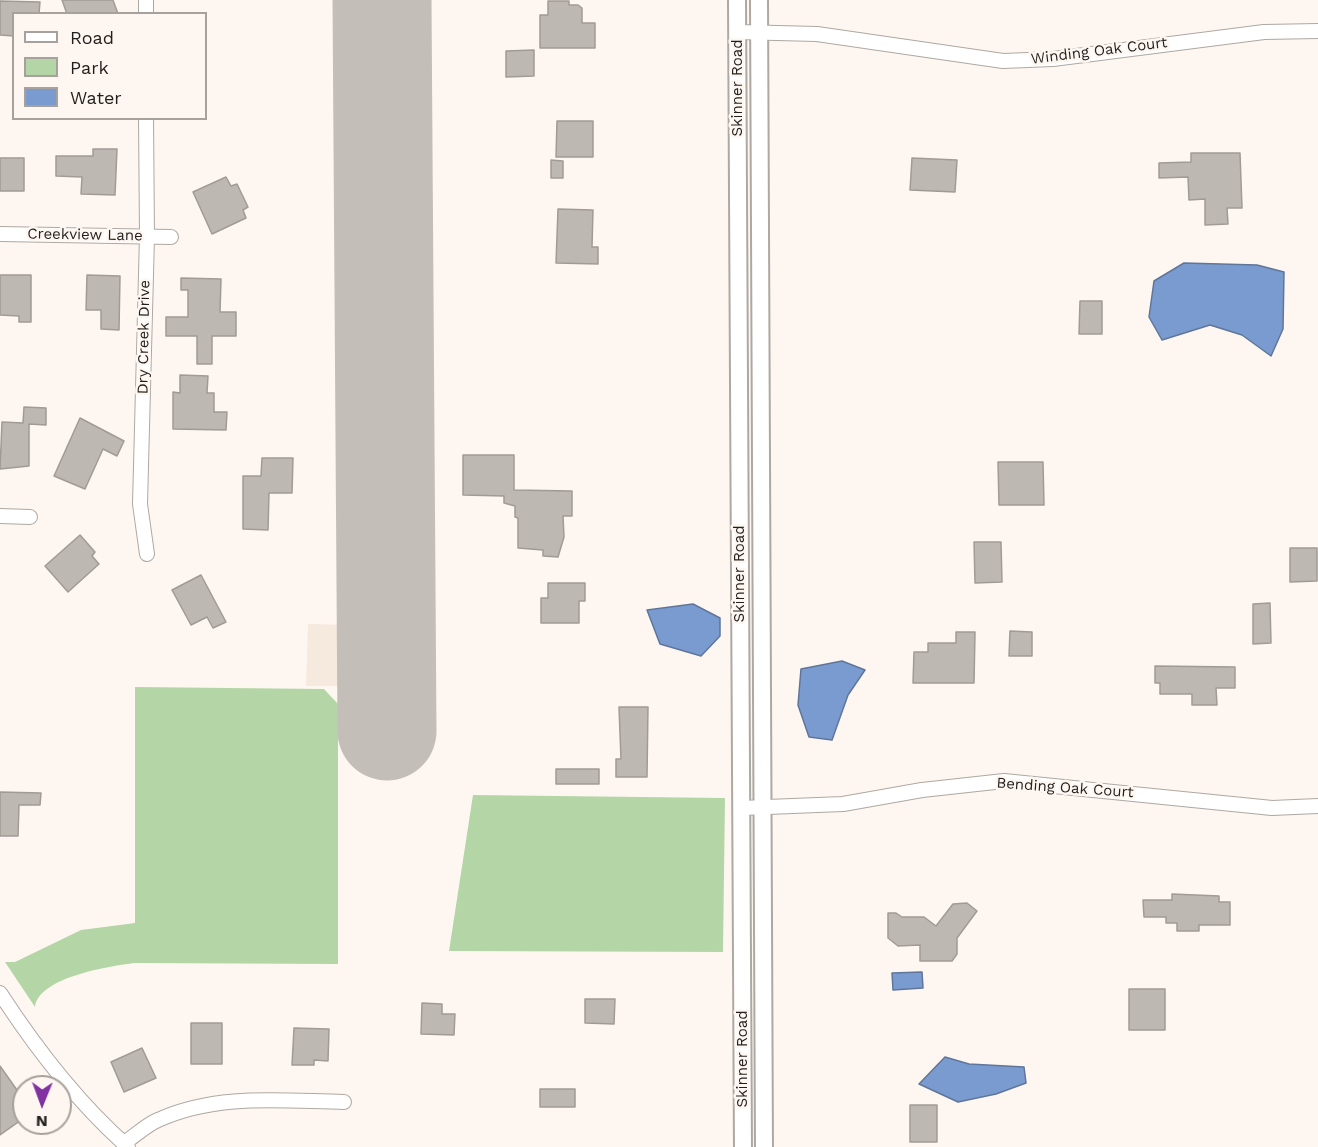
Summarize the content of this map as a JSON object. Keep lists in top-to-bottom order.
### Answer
{
  "streets": {
    "street": [
      "Winding Oak Court",
      "Skinner Road",
      "Creekview Lane",
      "Dry Creek Drive",
      "Bending Oak Court"
    ]
  },
  "crossings": [
    ["Winding Oak Court", "Skinner Road"],
    ["Skinner Road", "Bending Oak Court"],
    ["Creekview Lane", "Dry Creek Drive"]
  ],
  "legend": ["Road", "Park", "Water"],
  "north": "bottom"
}
